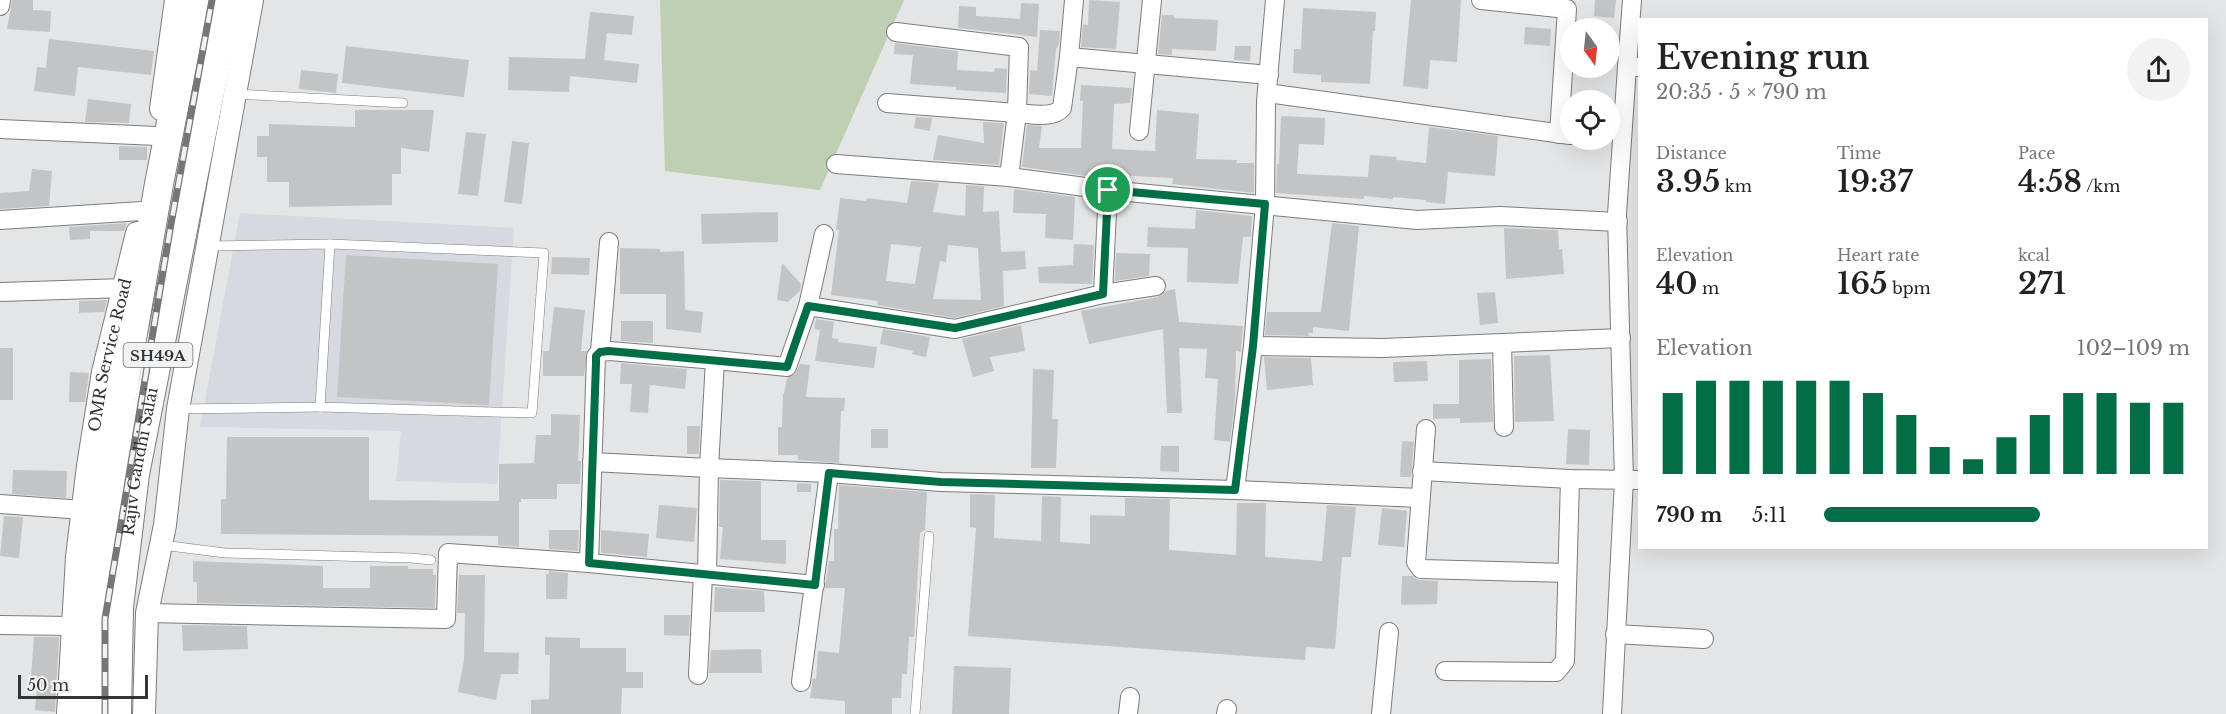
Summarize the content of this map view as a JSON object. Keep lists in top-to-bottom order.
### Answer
{
  "streets": {
    "main road": ["SH49A", "Rajiv Gandhi Salai"],
    "street": ["OMR Service Road"]
  },
  "scale_bar": "50 m",
  "north": "bottom",
  "page": {
    "heading": ["Evening run", "20:35 · 5 × 790 m"],
    "stats": [
      ["Distance", "3.95 km"],
      ["Time", "19:37"],
      ["Pace", "4:58 /km"],
      ["Elevation", "40 m"],
      ["Heart rate", "165 bpm"],
      ["kcal", "271"]
    ],
    "chart": ["Elevation", "102–109 m"],
    "list": [
      {
        "name": "790 m",
        "note": "5:11"
      }
    ],
    "scale": "50 m"
  }
}
